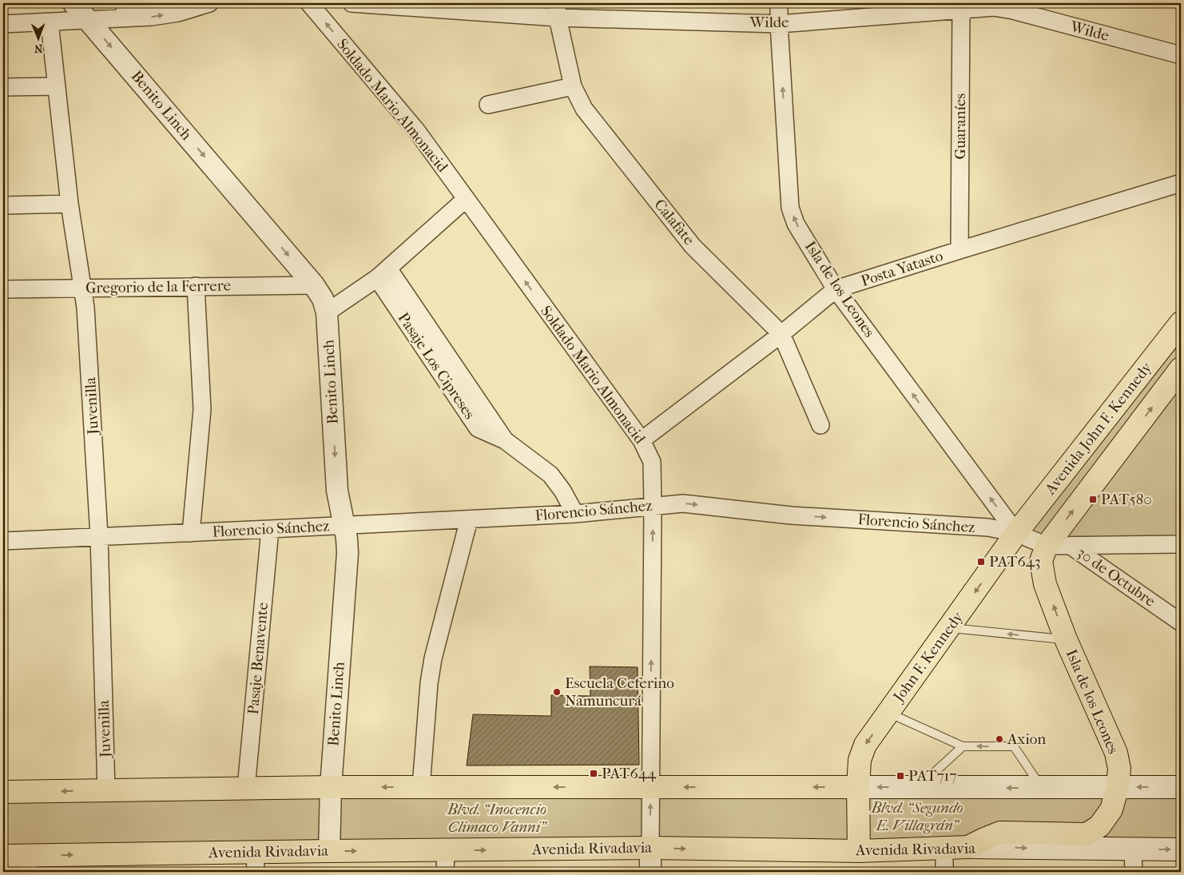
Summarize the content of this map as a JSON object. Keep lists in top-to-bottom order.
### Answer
{
  "streets": {
    "main road": [
      "Isla de los Leones",
      "Avenida John F. Kennedy",
      "John F. Kennedy",
      "Avenida Rivadavia"
    ],
    "street": [
      "Wilde",
      "Benito Linch",
      "Soldado Mario Almonacid",
      "Guaraníes",
      "Calafate",
      "Posta Yatasto",
      "Gregorio de la Ferrere",
      "Pasaje Los Cipreses",
      "Juvenilla",
      "Florencio Sánchez",
      "30 de Octubre",
      "Pasaje Benavente"
    ]
  },
  "crossings": [
    ["Wilde", "Guaraníes"],
    ["Wilde", "Calafate"],
    ["Wilde", "Isla de los Leones"],
    ["Benito Linch", "Gregorio de la Ferrere"],
    ["Benito Linch", "Florencio Sánchez"],
    ["Benito Linch", "Avenida Rivadavia"],
    ["Soldado Mario Almonacid", "Posta Yatasto"],
    ["Soldado Mario Almonacid", "Florencio Sánchez"],
    ["Soldado Mario Almonacid", "Avenida Rivadavia"],
    ["Guaraníes", "Posta Yatasto"],
    ["Calafate", "Posta Yatasto"],
    ["Posta Yatasto", "Isla de los Leones"],
    ["Gregorio de la Ferrere", "Juvenilla"],
    ["Isla de los Leones", "Avenida John F. Kennedy"],
    ["Isla de los Leones", "Florencio Sánchez"],
    ["Isla de los Leones", "John F. Kennedy"],
    ["Isla de los Leones", "Avenida Rivadavia"],
    ["Pasaje Los Cipreses", "Florencio Sánchez"],
    ["Juvenilla", "Florencio Sánchez"],
    ["Avenida John F. Kennedy", "Florencio Sánchez"],
    ["Avenida John F. Kennedy", "John F. Kennedy"],
    ["Florencio Sánchez", "30 de Octubre"],
    ["Florencio Sánchez", "John F. Kennedy"],
    ["Florencio Sánchez", "Pasaje Benavente"]
  ],
  "one_way": [
    "Benito Linch",
    "Soldado Mario Almonacid",
    "Isla de los Leones",
    "John F. Kennedy"
  ],
  "parks": ["Blvd. “Segundo E. Villagrán”", "Blvd. “Inocencio Climaco Vanni”"],
  "places": {
    "transit": [
      "PAT580",
      "PAT643",
      "PAT644",
      "PAT717"
    ],
    "other": ["Escuela Ceferino Namuncurá", "Axion"]
  },
  "north": "bottom"
}
